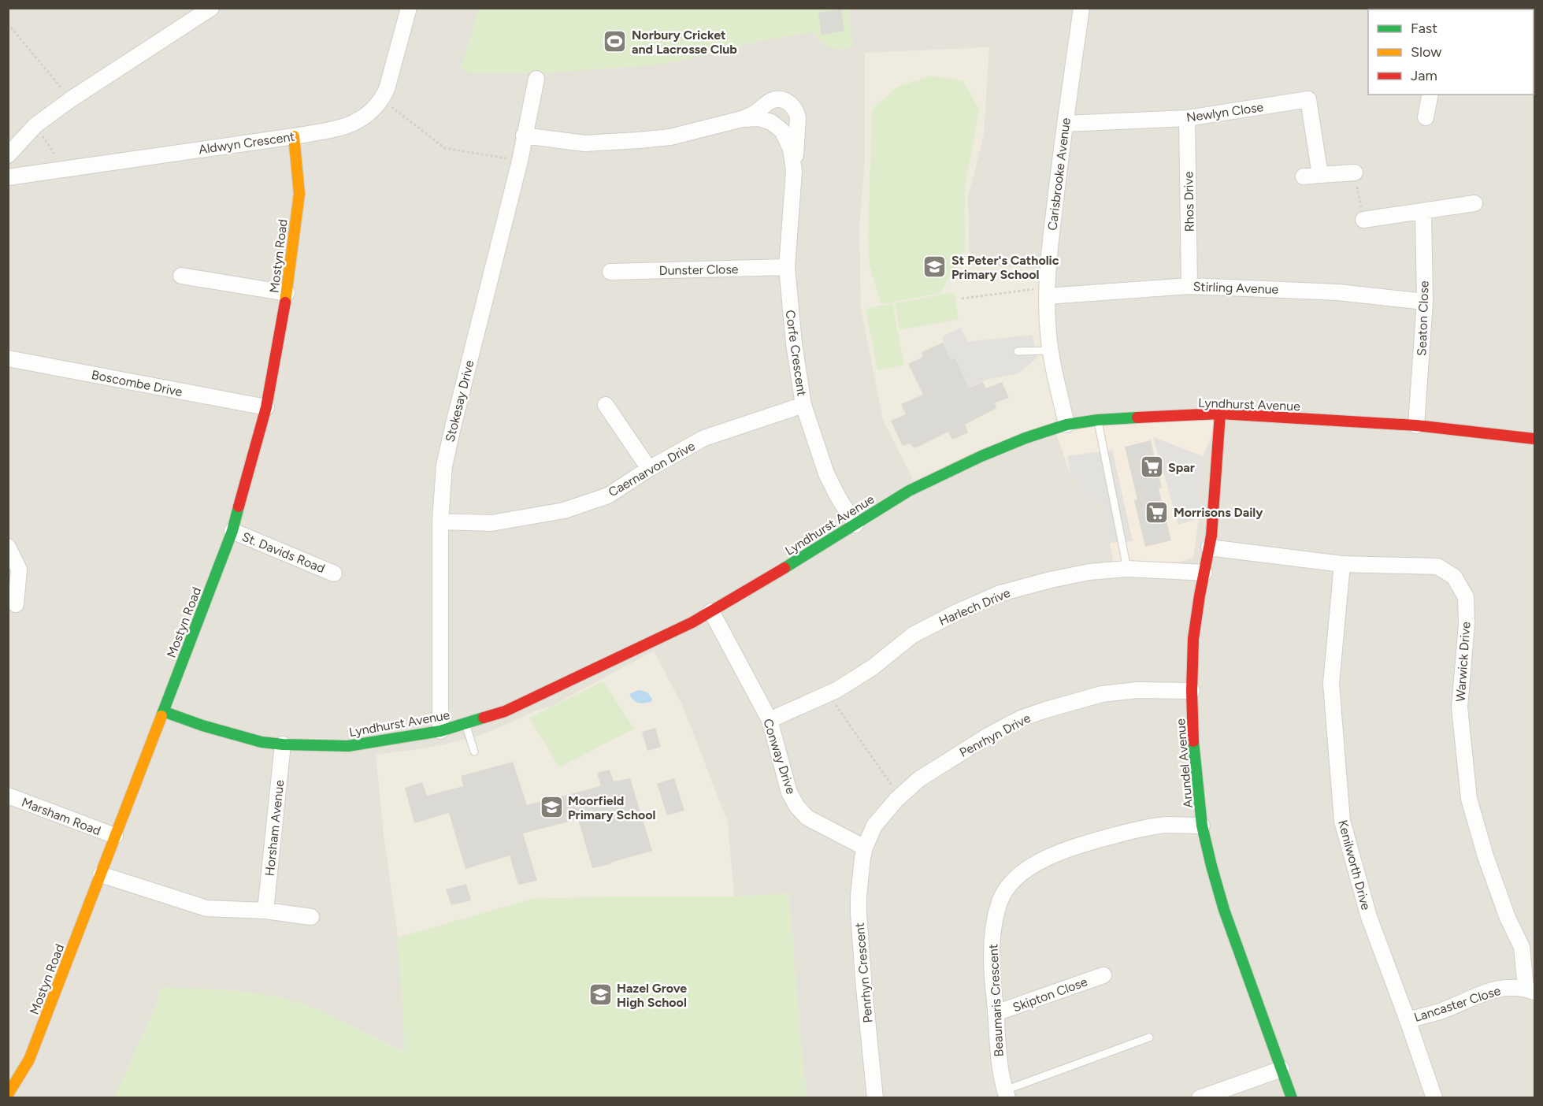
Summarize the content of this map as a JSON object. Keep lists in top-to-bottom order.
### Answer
{
  "streets": {
    "street": [
      "Newlyn Close",
      "Aldwyn Crescent",
      "Carisbrooke Avenue",
      "Rhos Drive",
      "Mostyn Road",
      "Dunster Close",
      "Stirling Avenue",
      "Seaton Close",
      "Corfe Crescent",
      "Boscombe Drive",
      "Stokesay Drive",
      "Lyndhurst Avenue",
      "Caernarvon Drive",
      "St. Davids Road",
      "Harlech Drive",
      "Warwick Drive",
      "Penrhyn Drive",
      "Conway Drive",
      "Arundel Avenue",
      "Marsham Road",
      "Horsham Avenue",
      "Kenilworth Drive",
      "Penrhyn Crescent",
      "Skipton Close",
      "Beaumaris Crescent",
      "Lancaster Close"
    ]
  },
  "crossings": [
    ["Newlyn Close", "Carisbrooke Avenue"],
    ["Newlyn Close", "Rhos Drive"],
    ["Aldwyn Crescent", "Mostyn Road"],
    ["Carisbrooke Avenue", "Stirling Avenue"],
    ["Carisbrooke Avenue", "Lyndhurst Avenue"],
    ["Rhos Drive", "Stirling Avenue"],
    ["Mostyn Road", "Boscombe Drive"],
    ["Mostyn Road", "Lyndhurst Avenue"],
    ["Mostyn Road", "St. Davids Road"],
    ["Mostyn Road", "Marsham Road"],
    ["Dunster Close", "Corfe Crescent"],
    ["Stirling Avenue", "Seaton Close"],
    ["Seaton Close", "Lyndhurst Avenue"],
    ["Corfe Crescent", "Stokesay Drive"],
    ["Corfe Crescent", "Lyndhurst Avenue"],
    ["Corfe Crescent", "Caernarvon Drive"],
    ["Stokesay Drive", "Lyndhurst Avenue"],
    ["Stokesay Drive", "Caernarvon Drive"],
    ["Lyndhurst Avenue", "Conway Drive"],
    ["Lyndhurst Avenue", "Arundel Avenue"],
    ["Lyndhurst Avenue", "Horsham Avenue"],
    ["Harlech Drive", "Conway Drive"],
    ["Harlech Drive", "Arundel Avenue"],
    ["Warwick Drive", "Arundel Avenue"],
    ["Warwick Drive", "Kenilworth Drive"],
    ["Warwick Drive", "Lancaster Close"],
    ["Penrhyn Drive", "Conway Drive"],
    ["Penrhyn Drive", "Arundel Avenue"],
    ["Penrhyn Drive", "Penrhyn Crescent"],
    ["Conway Drive", "Penrhyn Crescent"],
    ["Arundel Avenue", "Beaumaris Crescent"],
    ["Kenilworth Drive", "Lancaster Close"],
    ["Skipton Close", "Beaumaris Crescent"]
  ],
  "places": {
    "sports": ["Norbury Cricket and Lacrosse Club"],
    "school or university": ["St Peter's Catholic Primary School", "Moorfield Primary School", "Hazel Grove High School"],
    "supermarket": ["Spar", "Morrisons Daily"]
  },
  "legend": ["Fast", "Slow", "Jam"]
}
